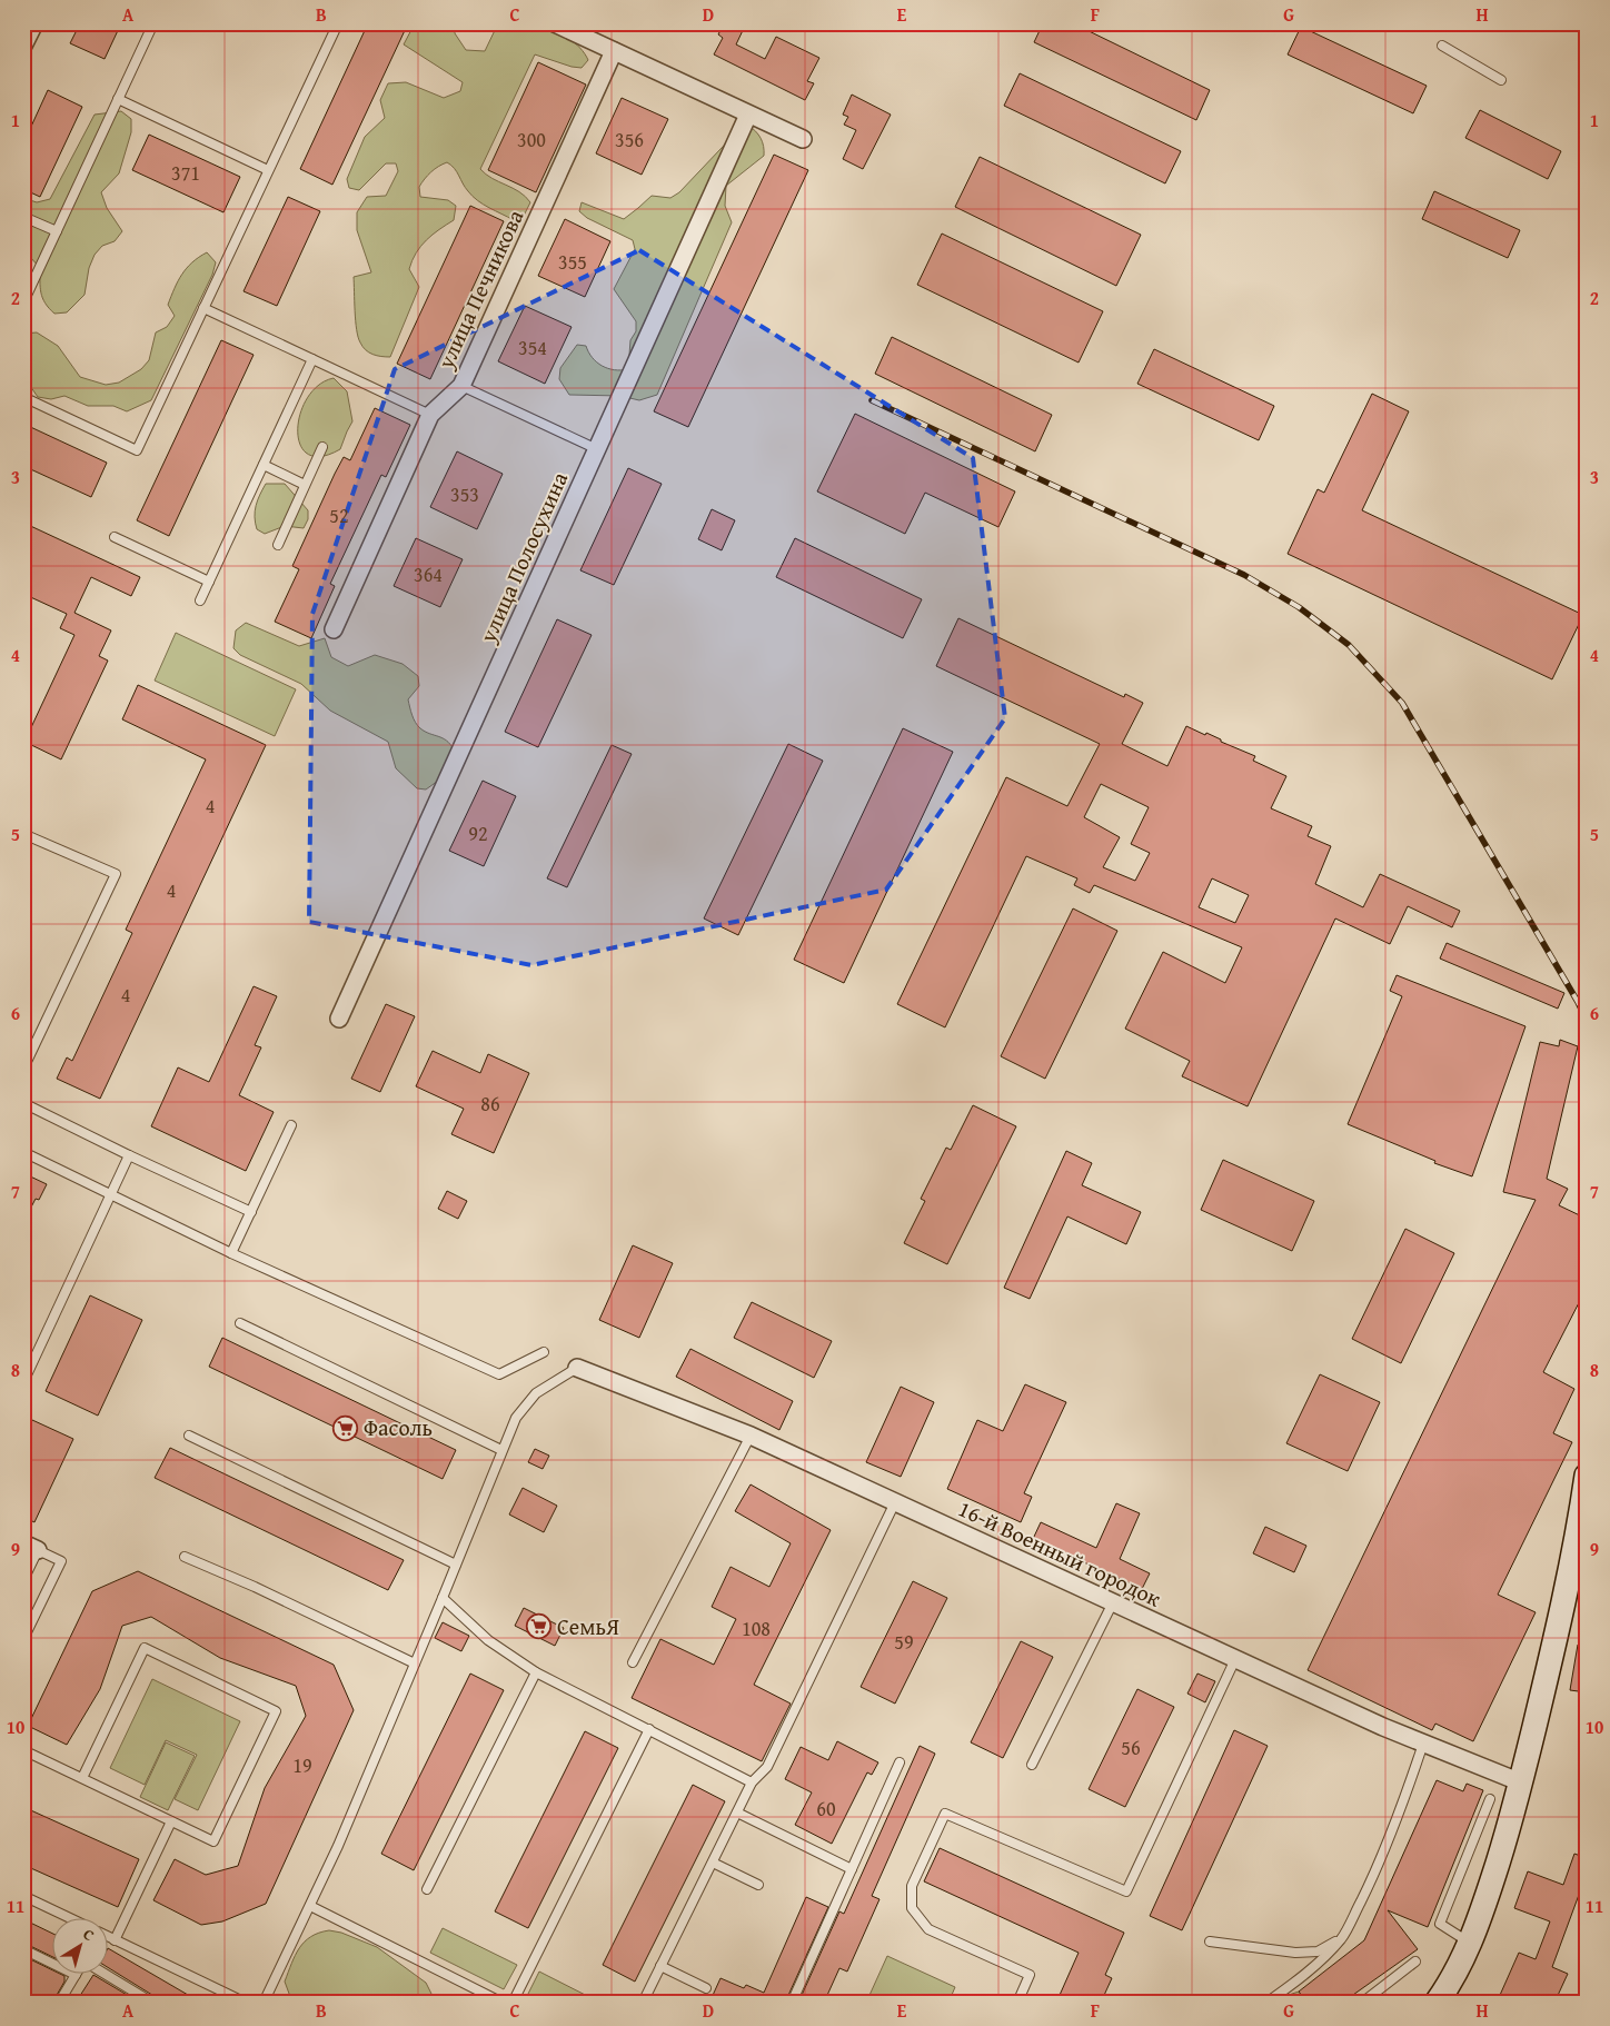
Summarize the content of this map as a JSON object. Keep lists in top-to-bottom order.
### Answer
{
  "streets": {
    "street": ["улица Печникова", "улица Полосухина", "16-й Военный городок"]
  },
  "places": {
    "supermarket": ["Фасоль", "СемьЯ"]
  },
  "house_numbers": [
    "300",
    "356",
    "371",
    "355",
    "354",
    "353",
    "52",
    "364",
    "4",
    "92",
    "4",
    "4",
    "86",
    "108",
    "59",
    "56",
    "19",
    "60"
  ],
  "north": "top right",
  "grid": {
    "columns": [
      "A",
      "B",
      "C",
      "D",
      "E",
      "F",
      "G",
      "H"
    ],
    "rows": [
      "1",
      "2",
      "3",
      "4",
      "5",
      "6",
      "7",
      "8",
      "9",
      "10",
      "11"
    ]
  }
}
